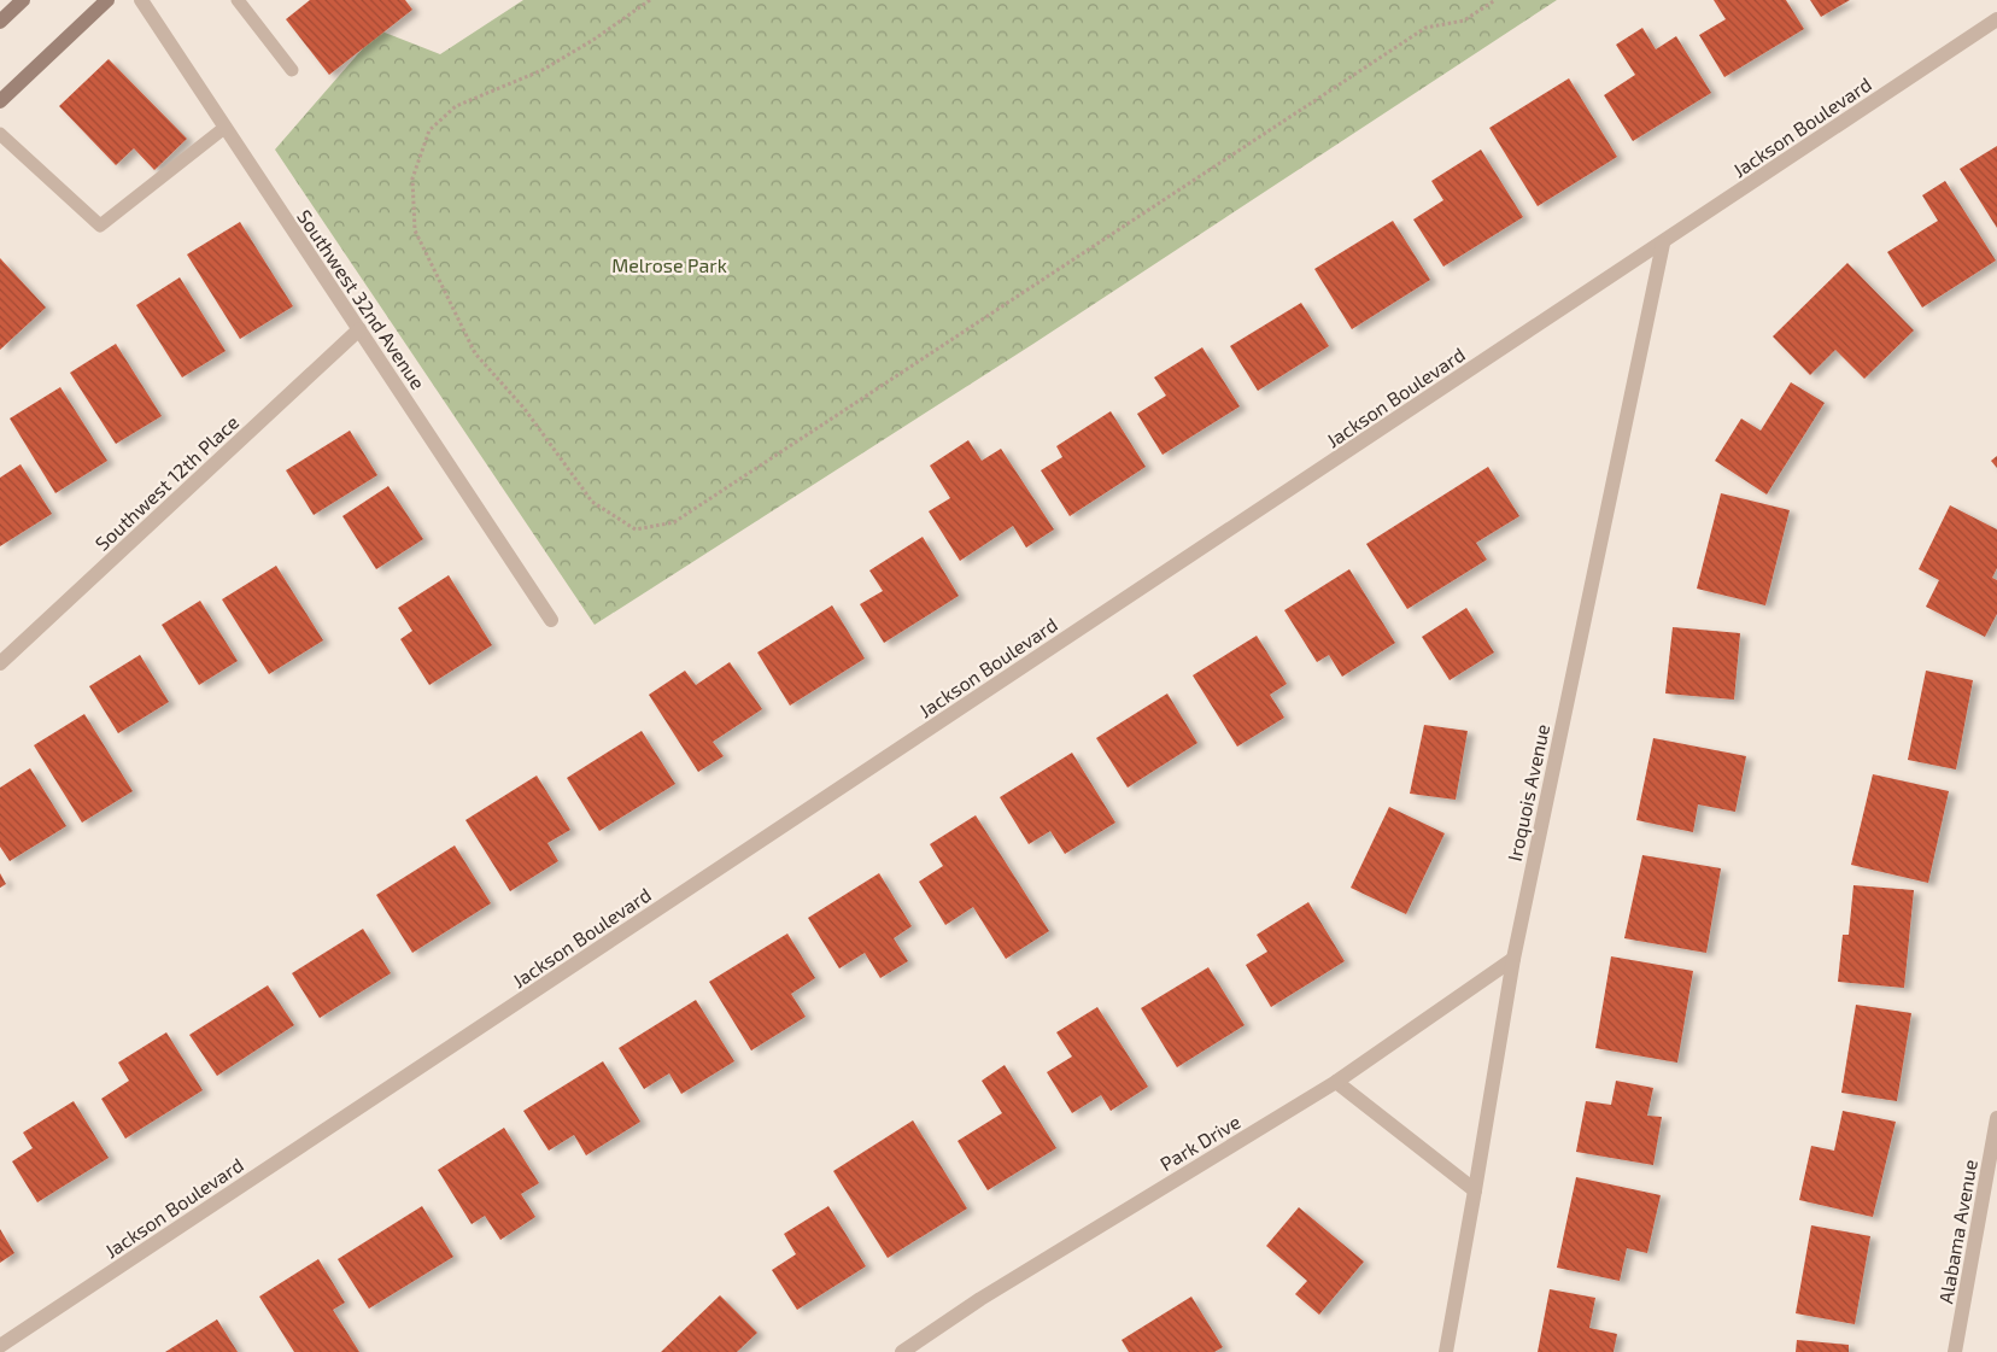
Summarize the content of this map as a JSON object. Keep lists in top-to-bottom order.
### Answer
{
  "streets": {
    "street": [
      "Jackson Boulevard",
      "Southwest 32nd Avenue",
      "Southwest 12th Place",
      "Iroquois Avenue",
      "Park Drive",
      "Alabama Avenue"
    ]
  },
  "crossings": [
    ["Jackson Boulevard", "Iroquois Avenue"],
    ["Southwest 32nd Avenue", "Southwest 12th Place"],
    ["Iroquois Avenue", "Park Drive"]
  ],
  "parks": ["Melrose Park"]
}
